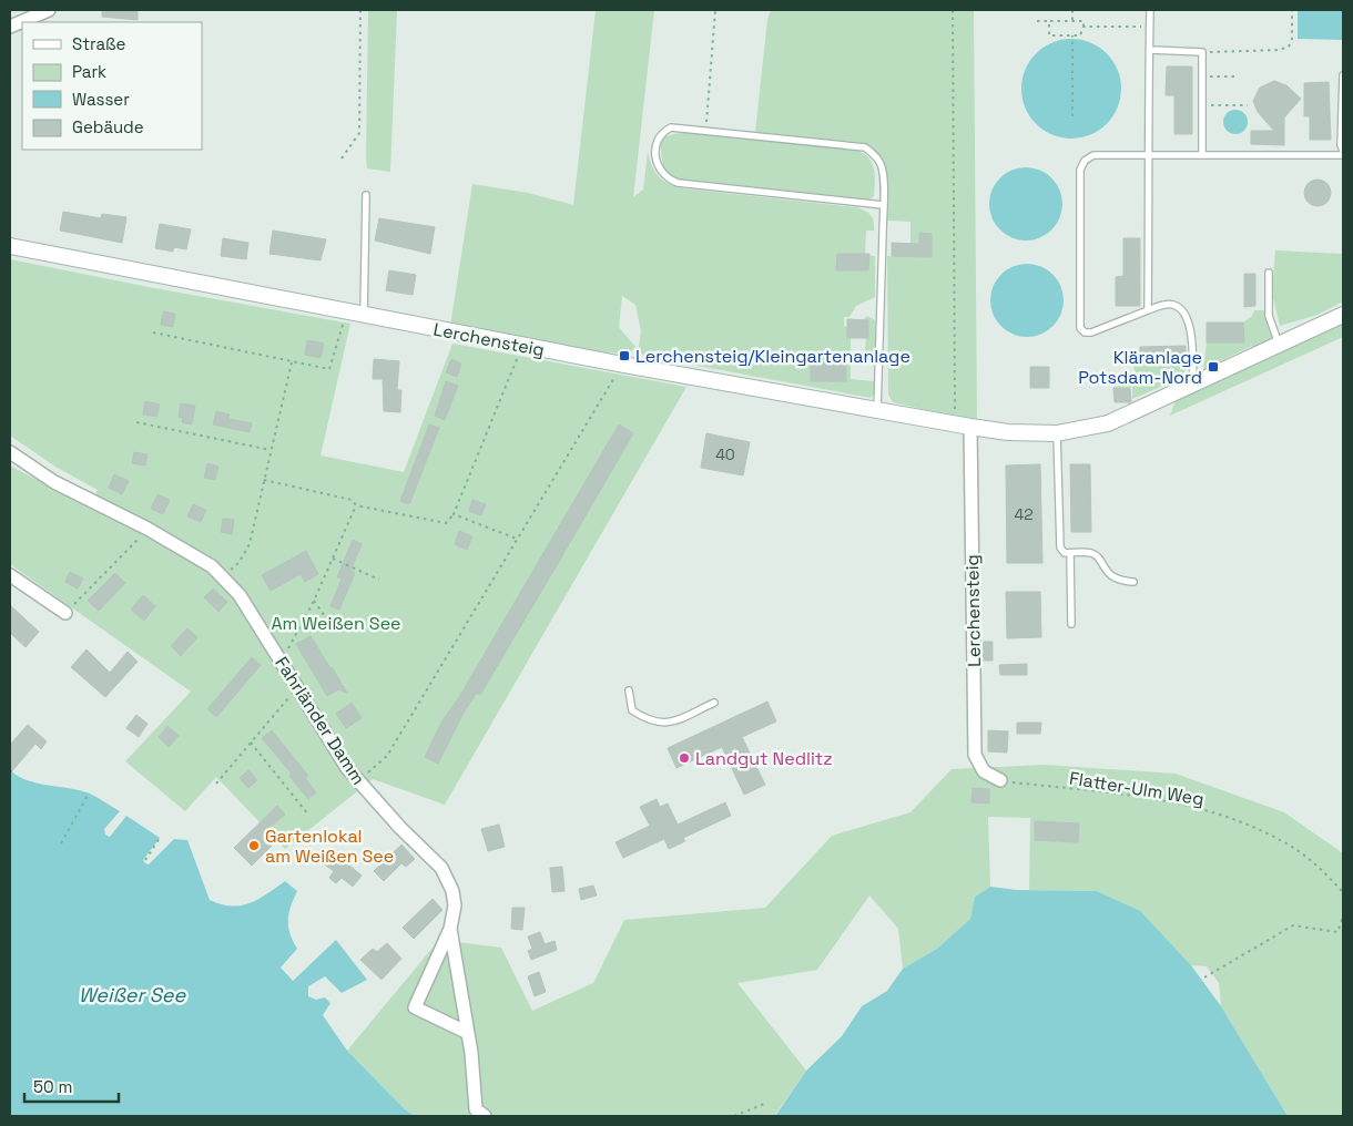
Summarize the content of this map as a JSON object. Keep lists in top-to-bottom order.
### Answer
{
  "streets": {
    "street": ["Lerchensteig", "Fahrländer Damm"],
    "path": ["Flatter-Ulm Weg"]
  },
  "crossings": [
    ["Lerchensteig", "Flatter-Ulm Weg"]
  ],
  "water": ["Weißer See"],
  "parks": ["Am Weißen See"],
  "places": {
    "transit": ["Lerchensteig/Kleingartenanlage", "Kläranlage Potsdam-Nord"],
    "other": ["Landgut Nedlitz", "Gartenlokal am Weißen See"]
  },
  "house_numbers": ["40", "42"],
  "legend": [
    "Straße",
    "Park",
    "Wasser",
    "Gebäude"
  ],
  "scale_bar": "50 m"
}
